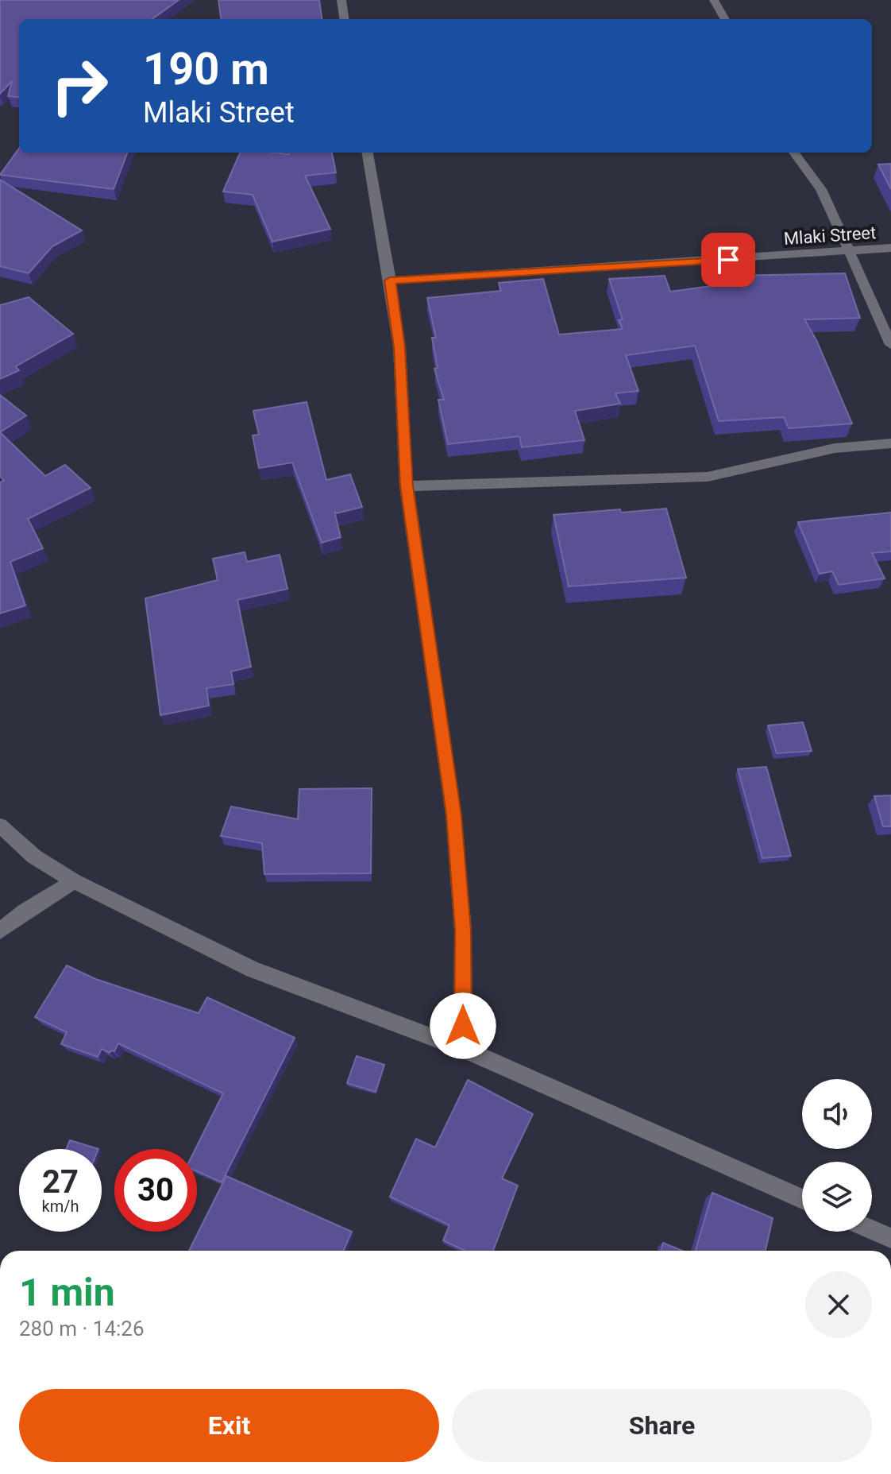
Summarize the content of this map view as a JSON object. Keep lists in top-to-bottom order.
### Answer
{
  "streets": {
    "street": ["Mlaki Street"]
  },
  "page": {
    "turn": ["190 m", "Mlaki Street"],
    "speed": "27 km/h",
    "limit": "30",
    "heading": ["1 min", "280 m · 14:26"],
    "buttons": ["Exit", "Share"]
  }
}
